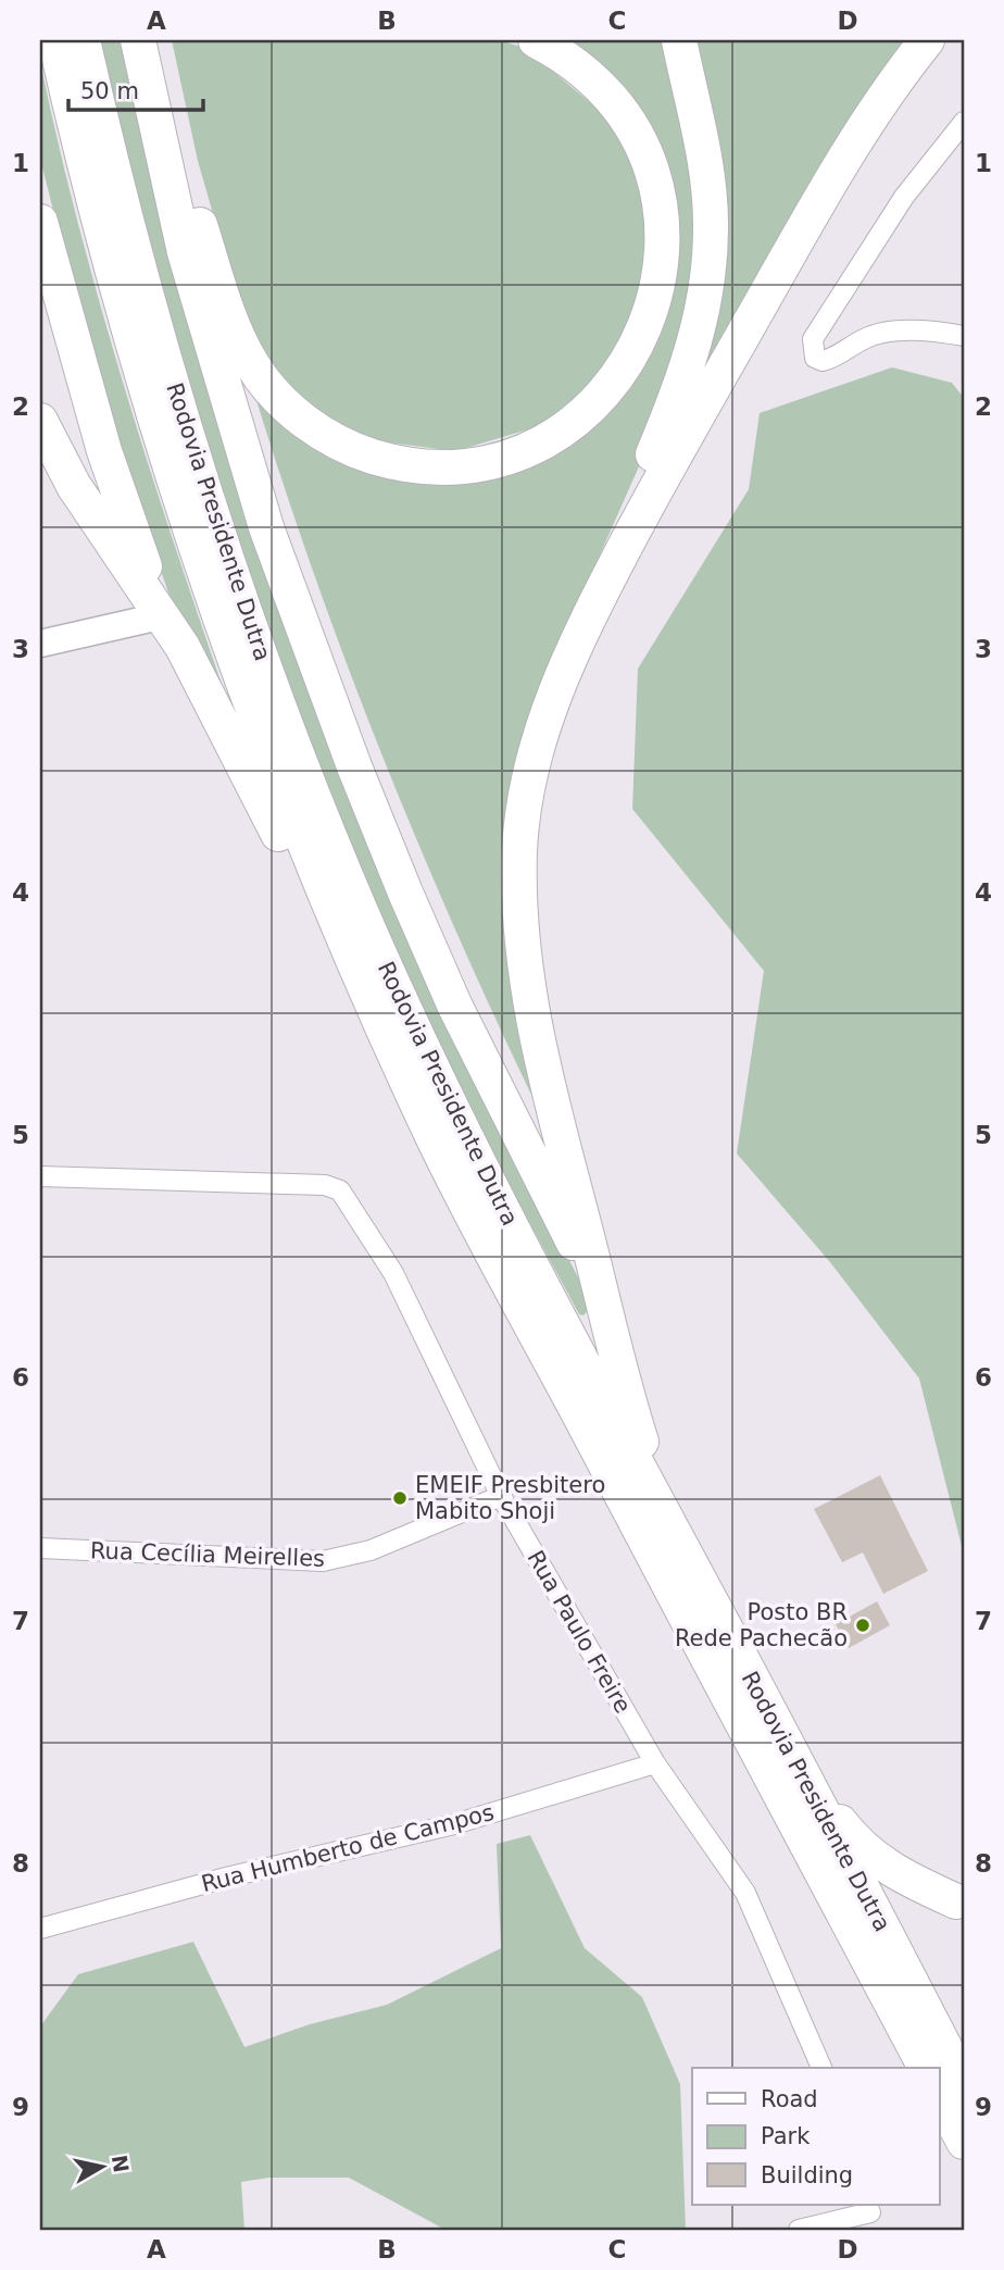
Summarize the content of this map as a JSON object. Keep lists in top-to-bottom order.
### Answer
{
  "streets": {
    "highway": ["Rodovia Presidente Dutra"],
    "street": ["Rua Cecília Meirelles", "Rua Paulo Freire", "Rua Humberto de Campos"]
  },
  "crossings": [
    ["Rua Cecília Meirelles", "Rua Paulo Freire"],
    ["Rua Paulo Freire", "Rua Humberto de Campos"]
  ],
  "places": ["EMEIF Presbitero Mabito Shoji", "Posto BR Rede Pachecão"],
  "legend": ["Road", "Park", "Building"],
  "scale_bar": "50 m",
  "north": "right",
  "grid": {
    "columns": [
      "A",
      "B",
      "C",
      "D"
    ],
    "rows": [
      "1",
      "2",
      "3",
      "4",
      "5",
      "6",
      "7",
      "8",
      "9"
    ]
  }
}
